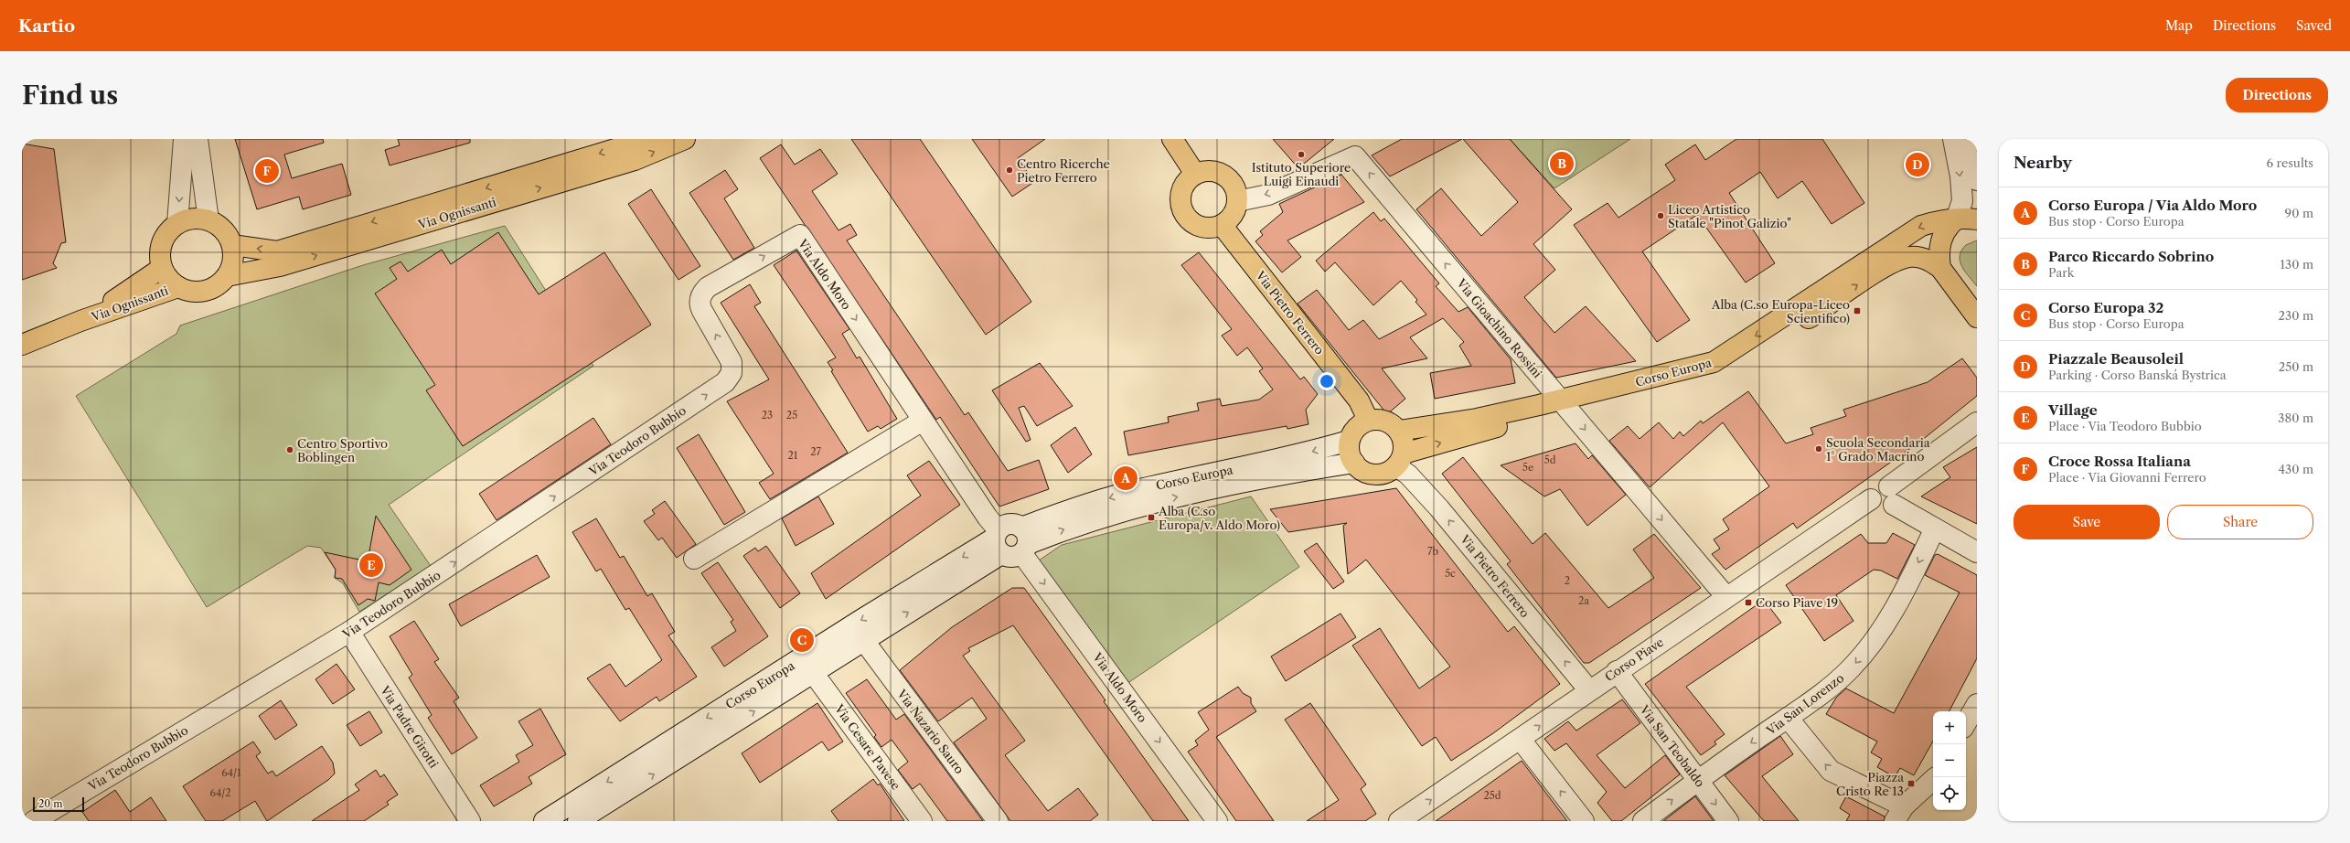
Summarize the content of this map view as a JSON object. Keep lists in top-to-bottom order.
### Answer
{
  "streets": {
    "main road": ["Via Ognissanti", "Via Pietro Ferrero", "Corso Europa"],
    "street": [
      "Via Aldo Moro",
      "Via Gioachino Rossini",
      "Via Teodoro Bubbio",
      "Corso Piave",
      "Via San Lorenzo",
      "Via Padre Girotti",
      "Via Nazario Sauro",
      "Via San Teobaldo",
      "Via Cesare Pavese"
    ]
  },
  "crossings": [
    ["Via Aldo Moro", "Corso Europa"],
    ["Via Aldo Moro", "Via Teodoro Bubbio"],
    ["Via Pietro Ferrero", "Via Gioachino Rossini"],
    ["Via Pietro Ferrero", "Corso Europa"],
    ["Via Pietro Ferrero", "Corso Piave"],
    ["Via Gioachino Rossini", "Corso Europa"],
    ["Via Gioachino Rossini", "Corso Piave"],
    ["Corso Europa", "Via Nazario Sauro"],
    ["Corso Europa", "Via Cesare Pavese"],
    ["Via Teodoro Bubbio", "Via Padre Girotti"],
    ["Corso Piave", "Via San Teobaldo"],
    ["Via San Lorenzo", "Via San Teobaldo"]
  ],
  "one_way": ["Via Pietro Ferrero", "Corso Piave"],
  "places": {
    "other": [
      "Istituto Superiore Luigi Einaudi",
      "Centro Ricerche Pietro Ferrero",
      "Liceo Artistico Statale \"Pinot Galizio\"",
      "Scuola Secondaria 1° Grado Macrino",
      "Centro Sportivo Boblingen"
    ],
    "transit": [
      "Alba (C.so Europa-Liceo Scientifico)",
      "Alba (C.so Europa/v. Aldo Moro)",
      "Corso Piave 19",
      "Piazza Cristo Re 13"
    ]
  },
  "house_numbers": [
    "23",
    "25",
    "27",
    "21",
    "5d",
    "5e",
    "7b",
    "5c",
    "2",
    "2a",
    "64/1",
    "64/2",
    "25d"
  ],
  "scale_bar": "20 m",
  "page": {
    "header": "Kartio",
    "nav": ["Map", "Directions", "Saved"],
    "buttons": [
      "Directions",
      ["Save", "Share"]
    ],
    "title": "Find us",
    "heading": ["Nearby", "6 results"],
    "pins": [
      "B",
      "D",
      "F",
      "A",
      "E",
      "C"
    ],
    "list": [
      {
        "mark": "A",
        "name": "Corso Europa / Via Aldo Moro",
        "note": "Bus stop · Corso Europa",
        "value": "90 m"
      },
      {
        "mark": "B",
        "name": "Parco Riccardo Sobrino",
        "note": "Park",
        "value": "130 m"
      },
      {
        "mark": "C",
        "name": "Corso Europa 32",
        "note": "Bus stop · Corso Europa",
        "value": "230 m"
      },
      {
        "mark": "D",
        "name": "Piazzale Beausoleil",
        "note": "Parking · Corso Banská Bystrica",
        "value": "250 m"
      },
      {
        "mark": "E",
        "name": "Village",
        "note": "Place · Via Teodoro Bubbio",
        "value": "380 m"
      },
      {
        "mark": "F",
        "name": "Croce Rossa Italiana",
        "note": "Place · Via Giovanni Ferrero",
        "value": "430 m"
      }
    ],
    "map_buttons": ["+", "−"],
    "scale": "20 m"
  }
}
